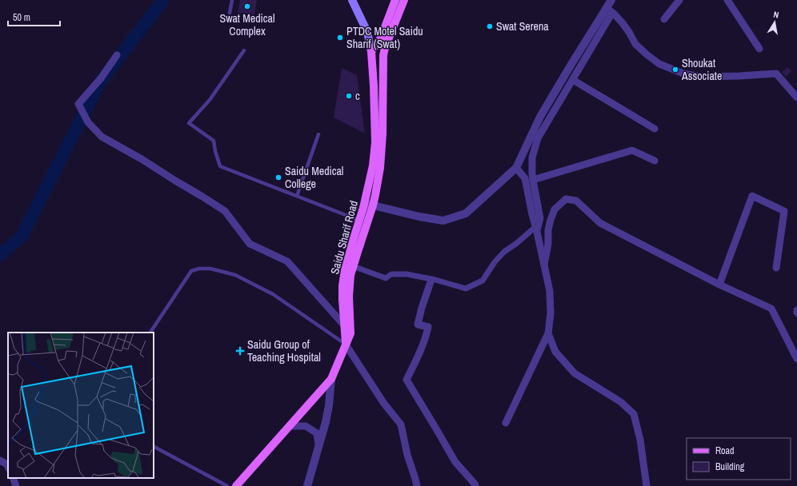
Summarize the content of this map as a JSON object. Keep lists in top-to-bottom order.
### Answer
{
  "streets": {
    "main road": ["Saidu Sharif Road"]
  },
  "places": {
    "other": [
      "Swat Medical Complex",
      "Swat Serena",
      "PTDC Motel Saidu Sharif (Swat)",
      "Shoukat Associate",
      "c",
      "Saidu Medical College"
    ],
    "health": ["Saidu Group of Teaching Hospital"]
  },
  "legend": ["Road", "Building"],
  "scale_bar": "50 m",
  "north": "top"
}
